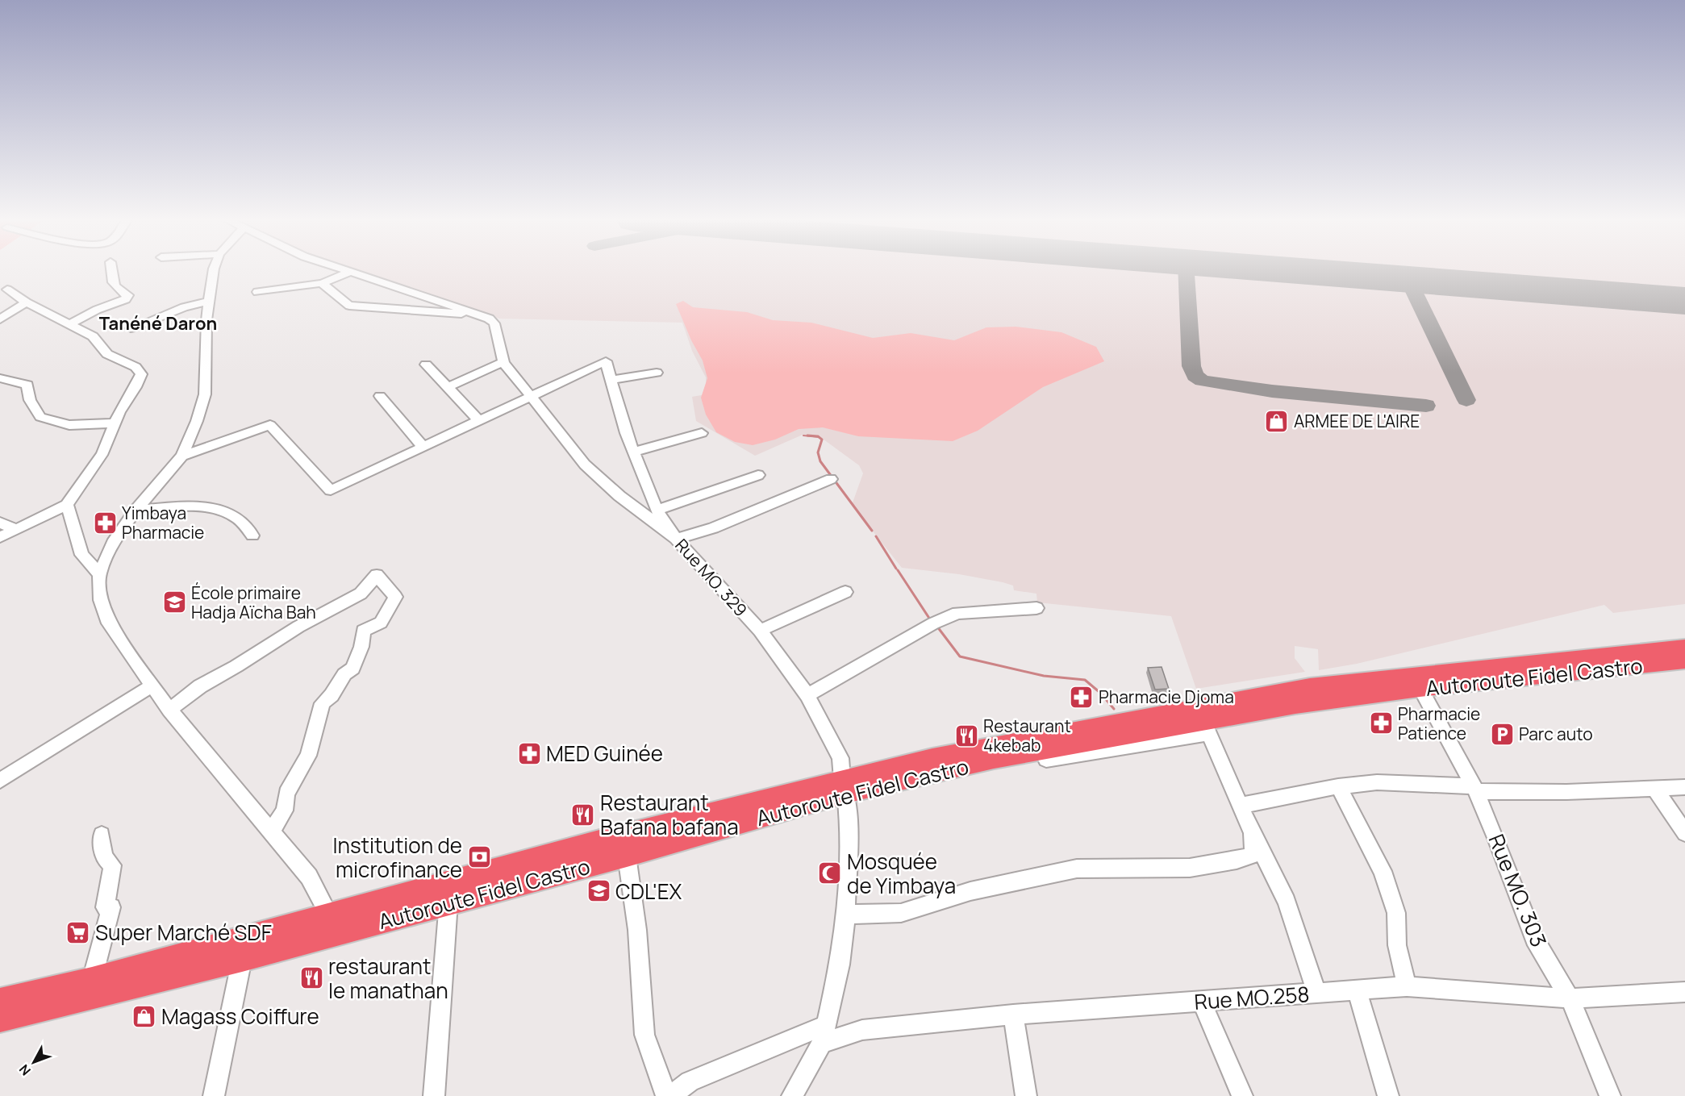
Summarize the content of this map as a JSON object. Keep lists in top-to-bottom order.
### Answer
{
  "streets": {
    "highway": ["Autoroute Fidel Castro"],
    "street": ["Rue MO. 329", "Rue MO. 303", "Rue MO.258"]
  },
  "crossings": [
    ["Rue MO. 329", "Autoroute Fidel Castro"],
    ["Rue MO. 329", "Rue MO.258"],
    ["Autoroute Fidel Castro", "Rue MO. 303"],
    ["Rue MO. 303", "Rue MO.258"]
  ],
  "districts": ["Tanéné Daron"],
  "places": {
    "shop": ["ARMEE DE L'AIRE", "Magass Coiffure"],
    "pharmacy": [
      "Yimbaya Pharmacie",
      "Pharmacie Djoma",
      "Pharmacie Patience",
      "MED Guinée"
    ],
    "school or university": ["École primaire Hadja Aïcha Bah", "CDL'EX"],
    "parking": ["Parc auto"],
    "restaurant": ["Restaurant 4kebab", "Restaurant Bafana bafana", "restaurant le manathan"],
    "bank": ["Institution de microfinance"],
    "mosque": ["Mosquée de Yimbaya"],
    "supermarket": ["Super Marché SDF"]
  },
  "north": "bottom left"
}
